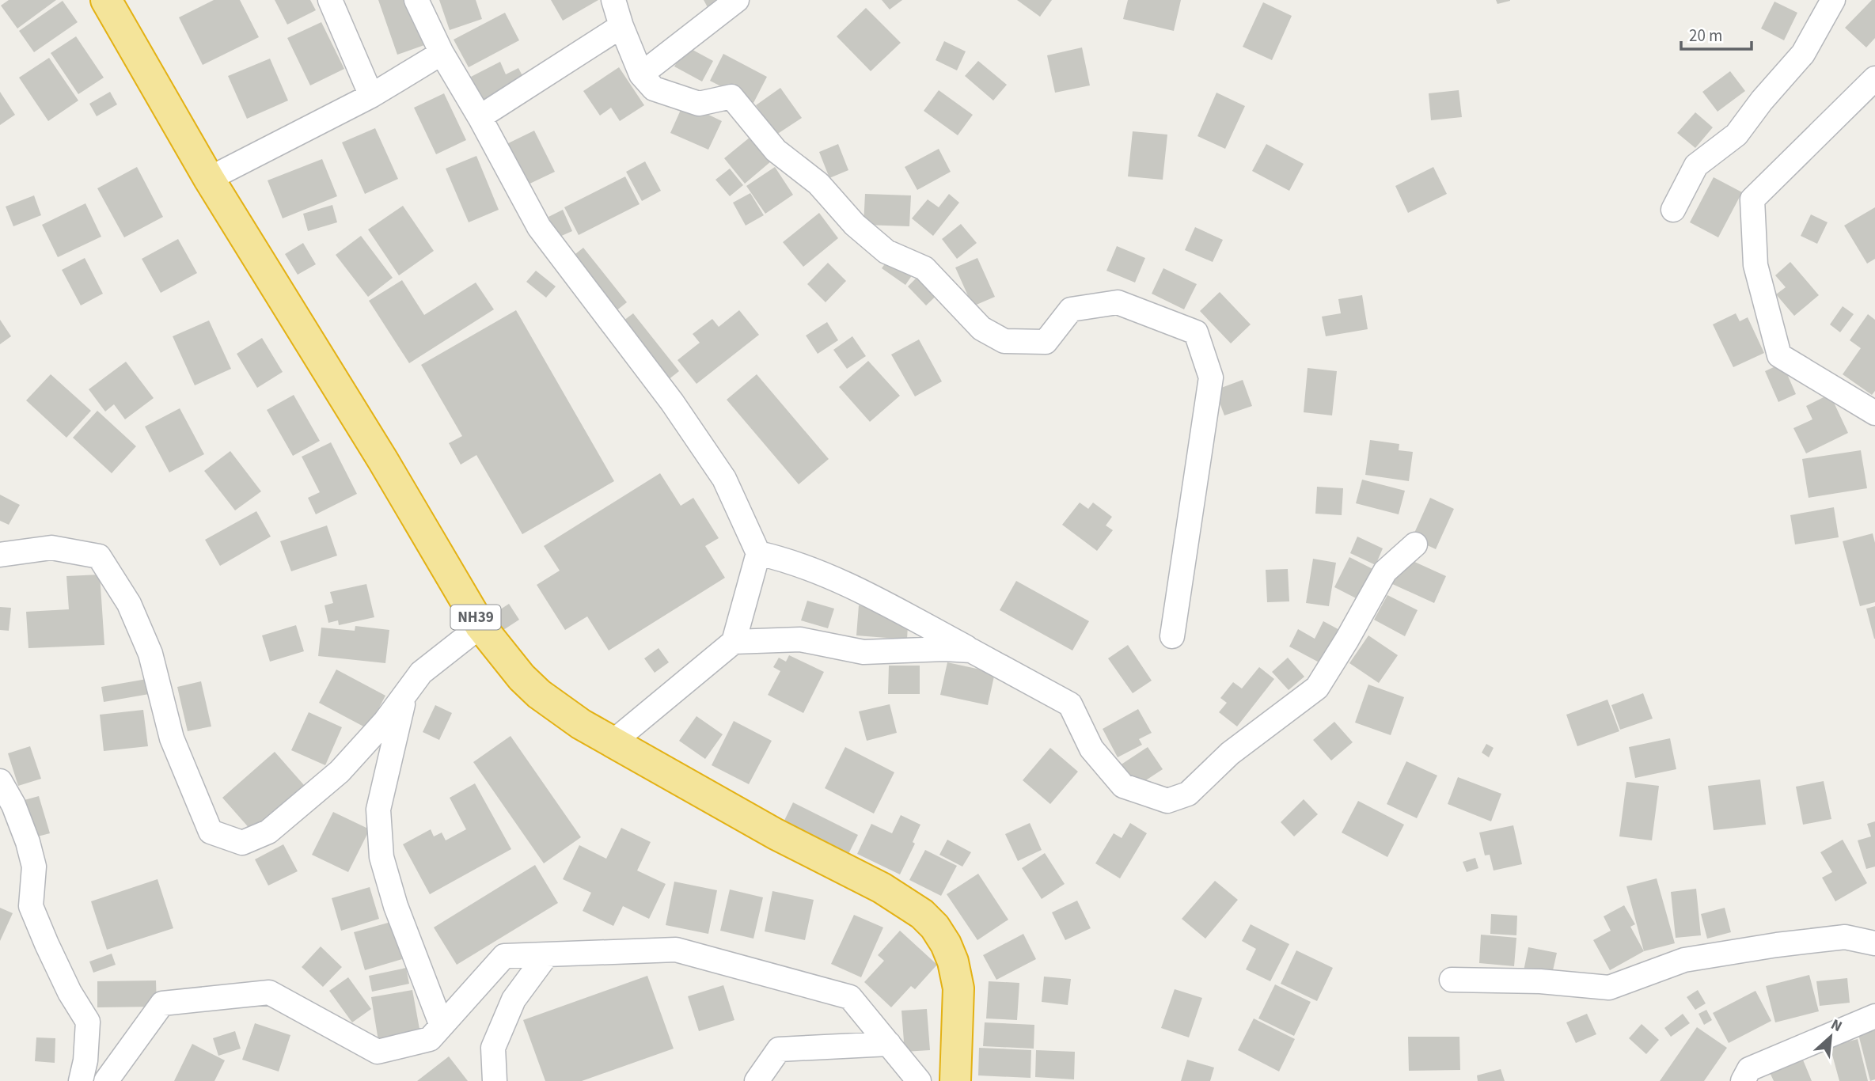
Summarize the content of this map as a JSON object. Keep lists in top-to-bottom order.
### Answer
{
  "streets": {
    "highway": ["NH39"]
  },
  "scale_bar": "20 m",
  "north": "top right"
}
